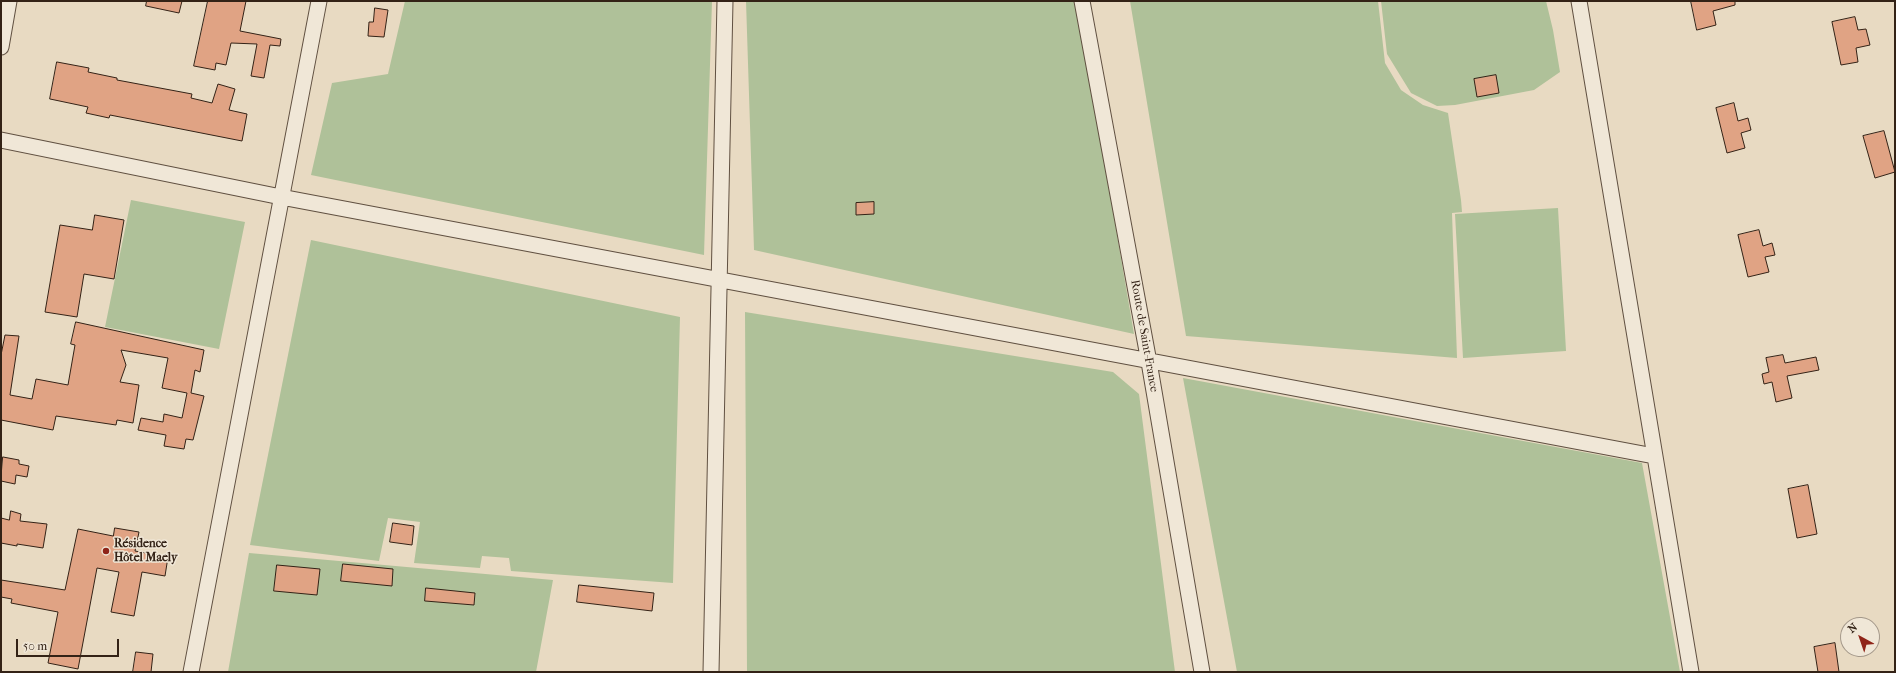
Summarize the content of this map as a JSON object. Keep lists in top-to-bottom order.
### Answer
{
  "streets": {
    "street": ["Route de Saint-France"]
  },
  "places": ["Résidence Hôtel Maely"],
  "scale_bar": "50 m",
  "north": "top left"
}
